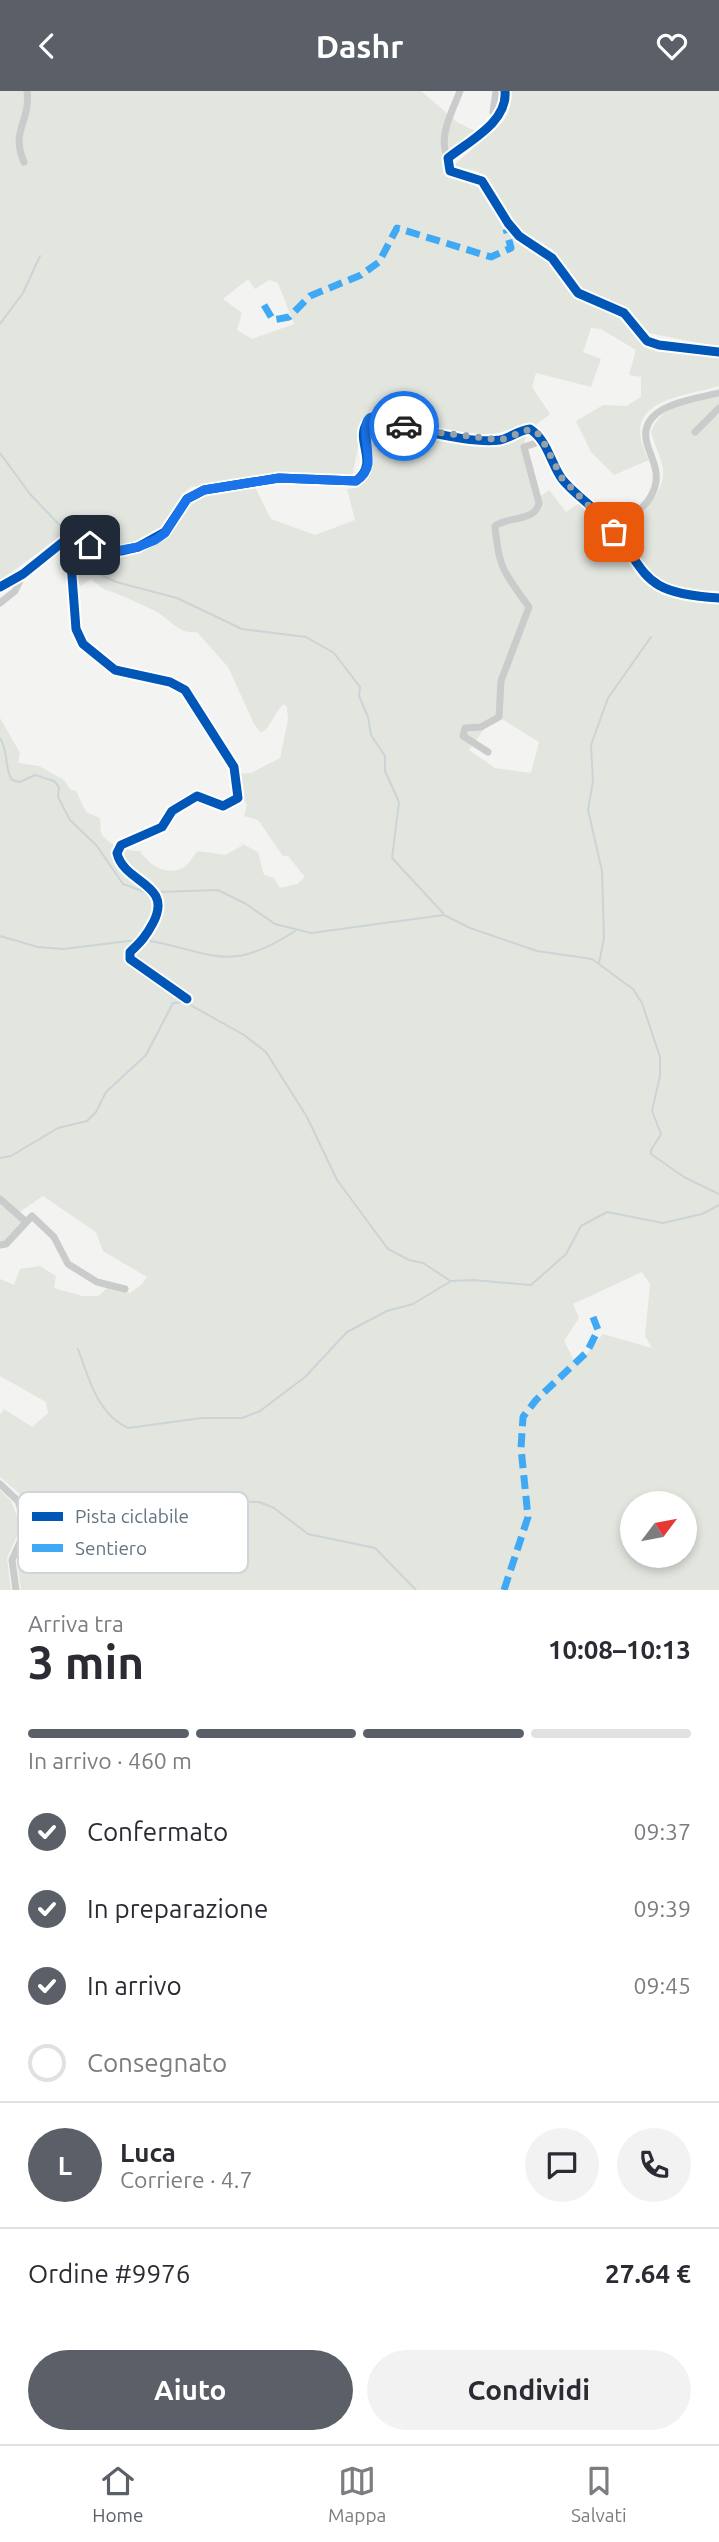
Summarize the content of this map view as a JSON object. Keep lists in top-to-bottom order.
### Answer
{
  "legend": ["Pista ciclabile", "Sentiero"],
  "north": "top right",
  "page": {
    "header": "Dashr",
    "heading": ["3 min", "Arriva tra", "10:08–10:13"],
    "panel": [
      "Luca",
      "Corriere · 4.7",
      "Ordine #9976",
      "27.64 €"
    ],
    "bar": "In arrivo · 460 m",
    "list": [
      ["Confermato", "09:37"],
      ["In preparazione", "09:39"],
      ["In arrivo", "09:45"],
      "Consegnato"
    ],
    "round": "L",
    "buttons": ["Aiuto", "Condividi"],
    "tabs": ["Home", "Mappa", "Salvati"]
  }
}
